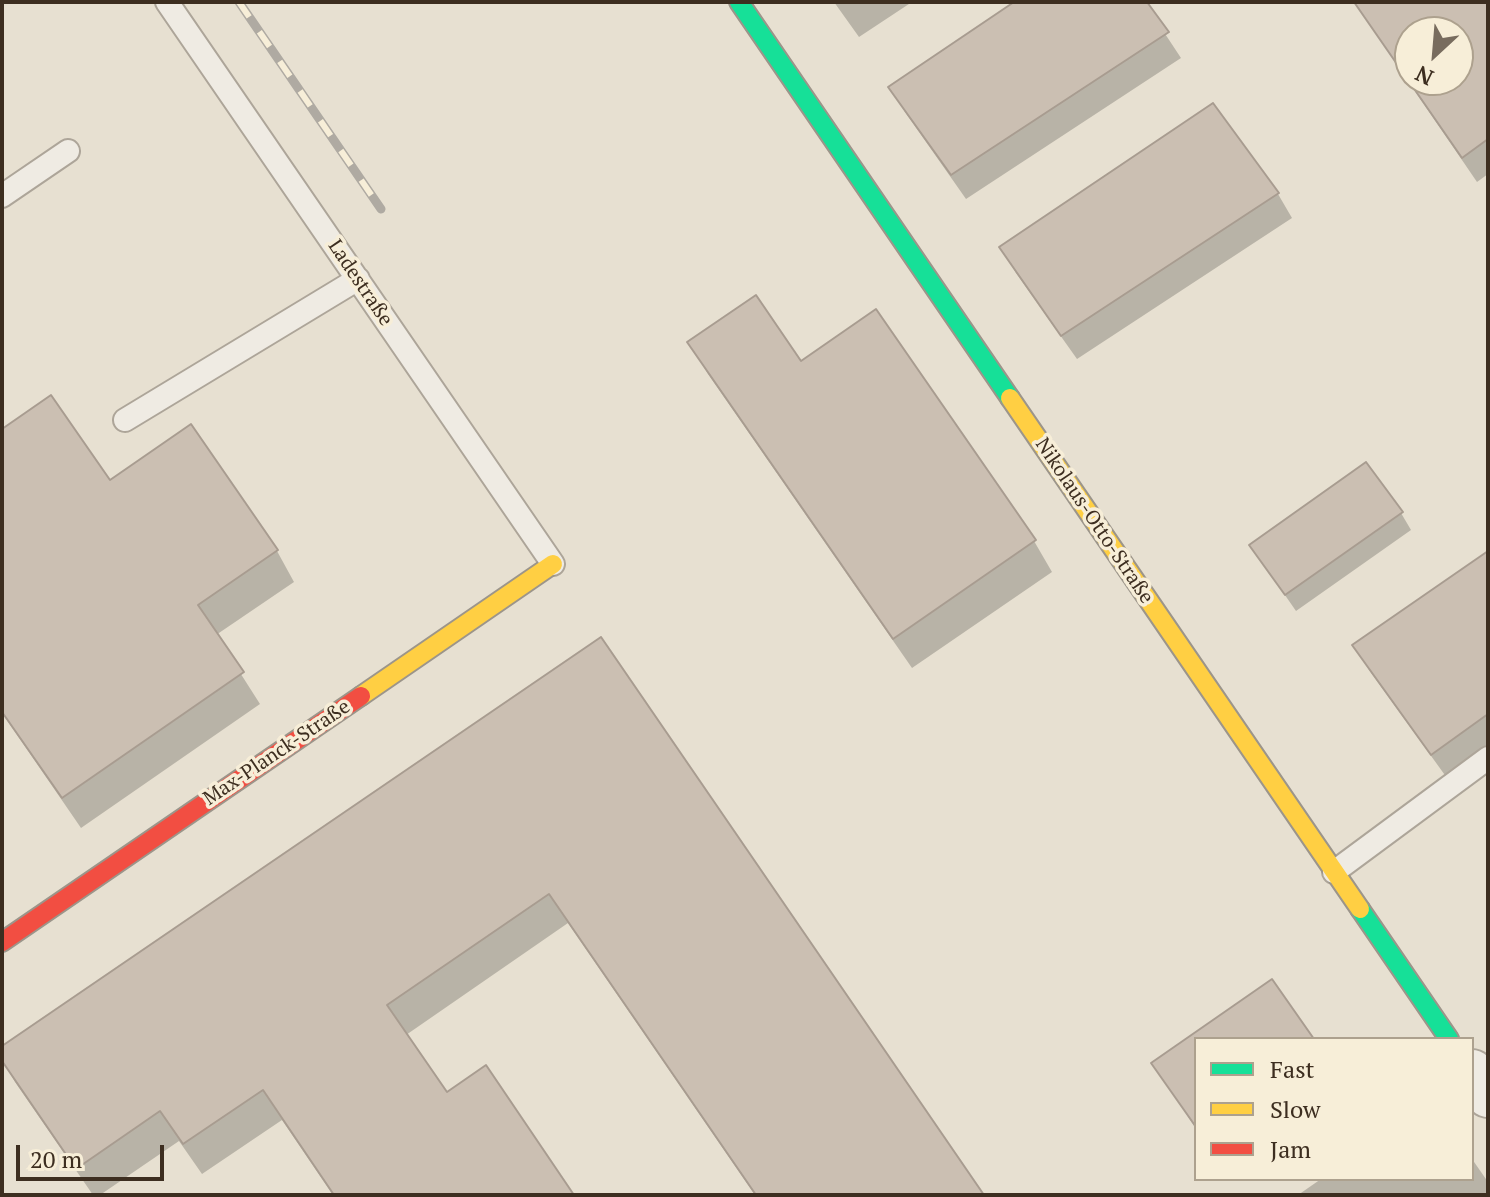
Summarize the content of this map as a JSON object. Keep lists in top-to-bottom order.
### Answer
{
  "streets": {
    "street": ["Nikolaus-Otto-Straße", "Max-Planck-Straße"],
    "lane": ["Ladestraße"]
  },
  "crossings": [
    ["Ladestraße", "Max-Planck-Straße"]
  ],
  "legend": ["Fast", "Slow", "Jam"],
  "scale_bar": "20 m",
  "north": "bottom left"
}
